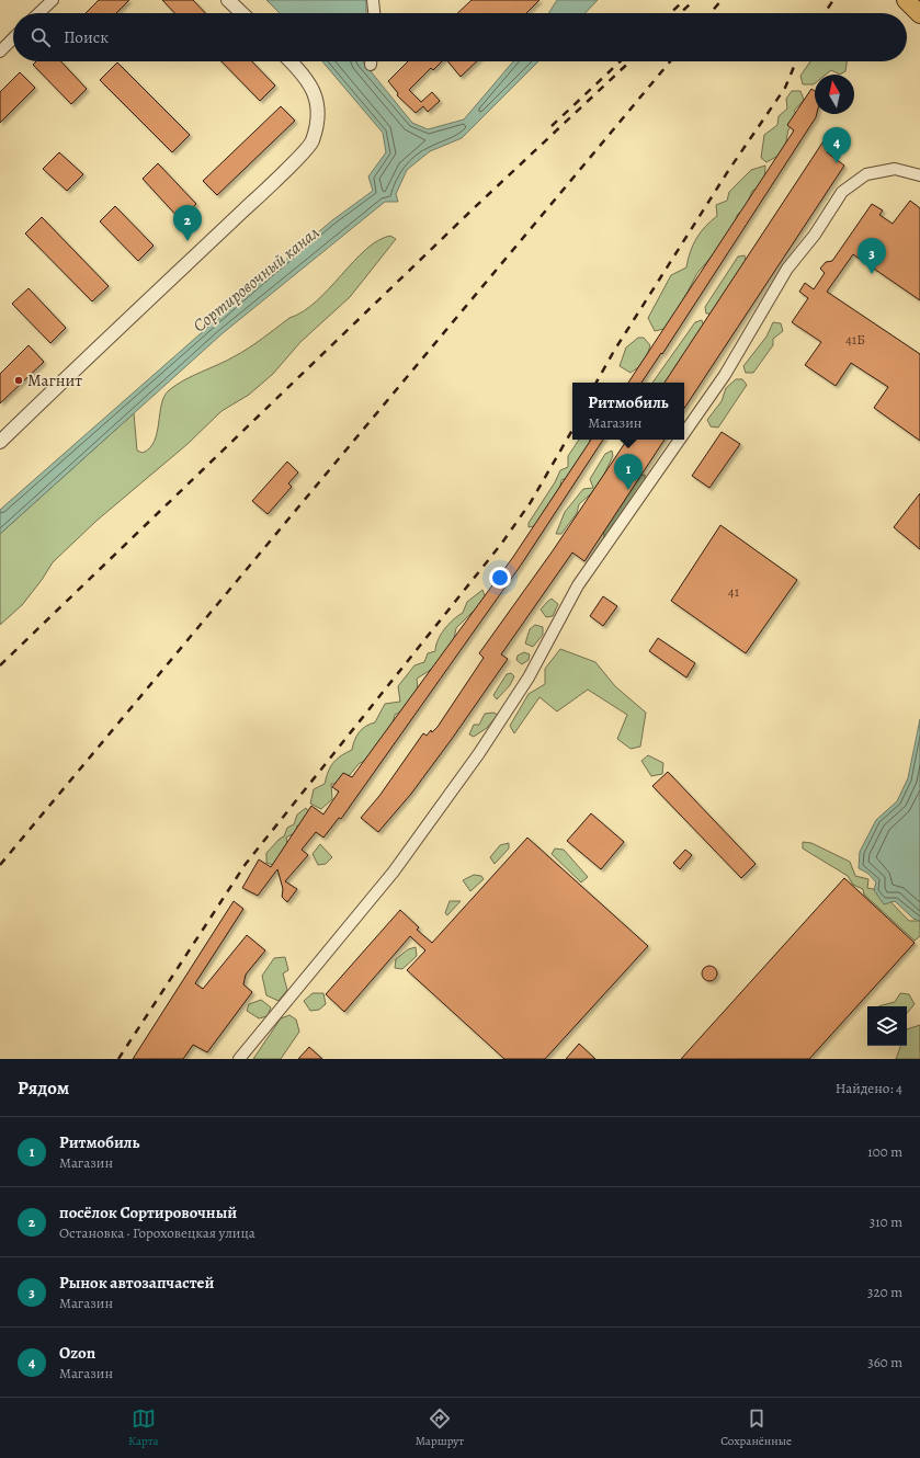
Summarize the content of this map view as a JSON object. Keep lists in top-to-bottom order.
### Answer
{
  "water": ["Сортировочный канал"],
  "places": ["Магнит"],
  "house_numbers": ["41Б", "41"],
  "north": "top",
  "page": {
    "search": "Поиск",
    "pins": [
      "4",
      "2",
      "3",
      "1"
    ],
    "popup": ["Ритмобиль", "Магазин"],
    "heading": ["Рядом", "Найдено: 4"],
    "list": [
      {
        "mark": "1",
        "name": "Ритмобиль",
        "note": "Магазин",
        "value": "100 m"
      },
      {
        "mark": "2",
        "name": "посёлок Сортировочный",
        "note": "Остановка · Гороховецкая улица",
        "value": "310 m"
      },
      {
        "mark": "3",
        "name": "Рынок автозапчастей",
        "note": "Магазин",
        "value": "320 m"
      },
      {
        "mark": "4",
        "name": "Ozon",
        "note": "Магазин",
        "value": "360 m"
      }
    ],
    "nav": ["Карта", "Маршрут", "Сохранённые"]
  }
}
